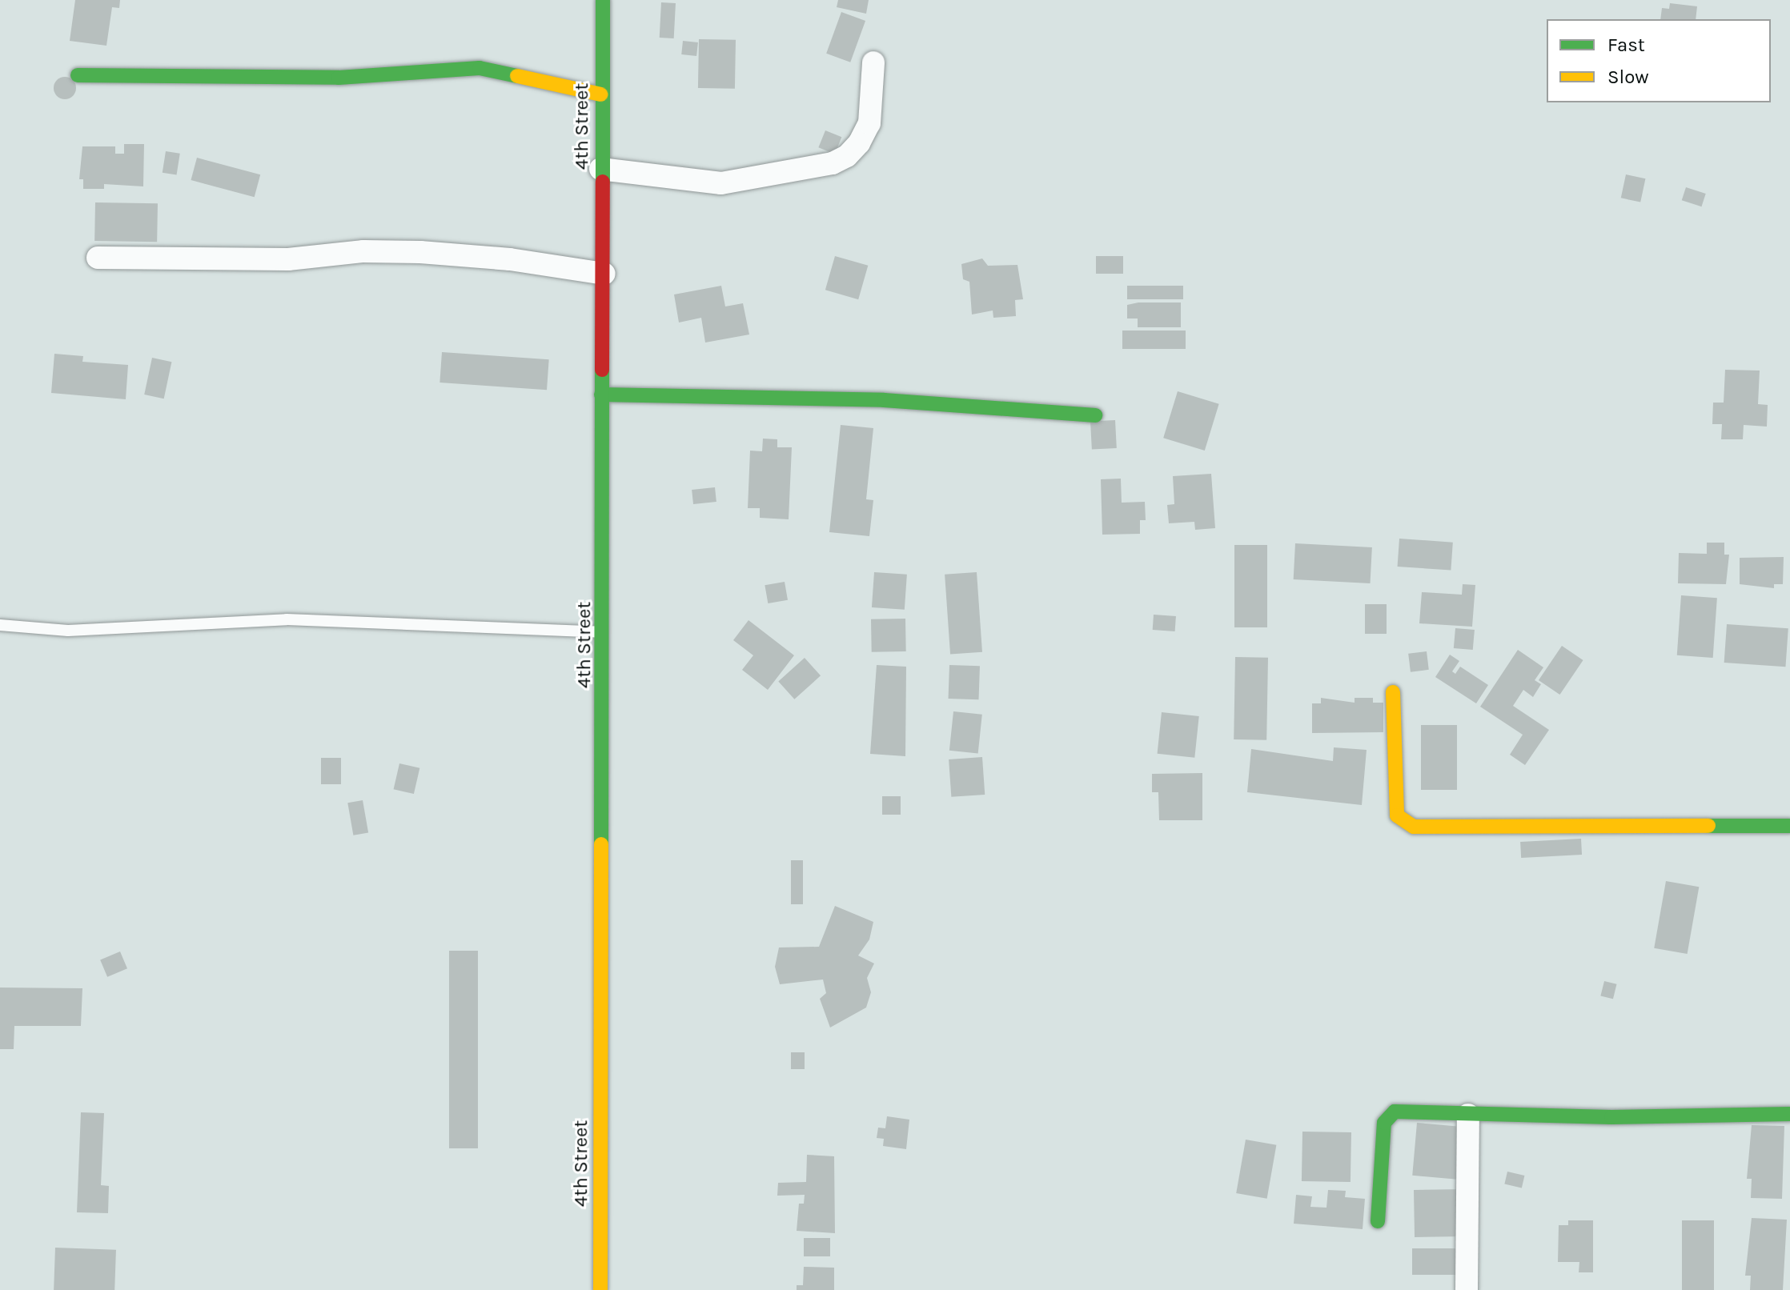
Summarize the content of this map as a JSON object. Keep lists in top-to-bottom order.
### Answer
{
  "streets": {
    "street": ["4th Street"]
  },
  "legend": ["Fast", "Slow"]
}
